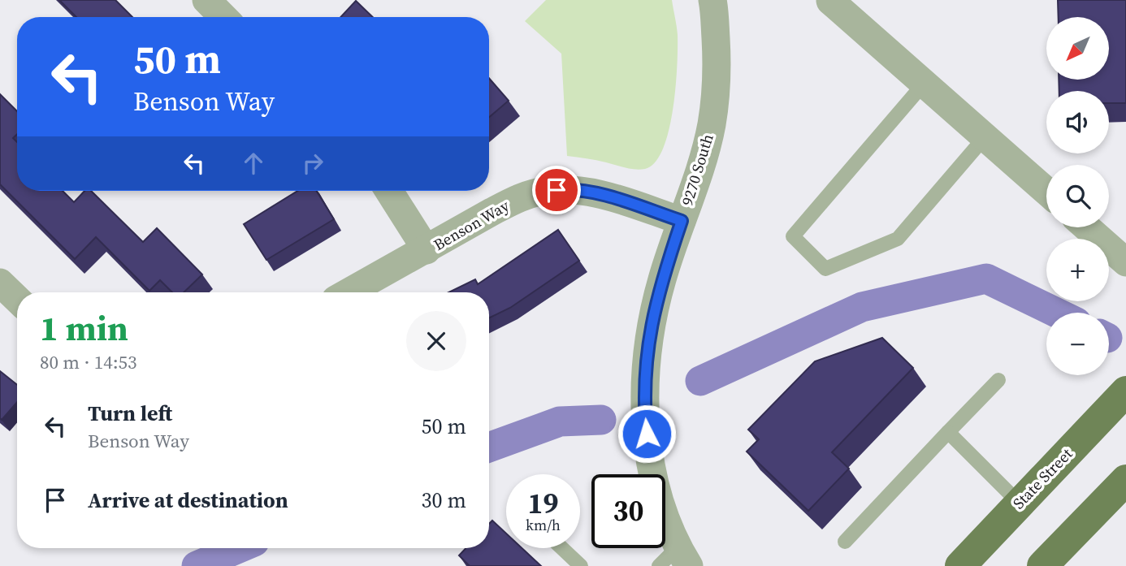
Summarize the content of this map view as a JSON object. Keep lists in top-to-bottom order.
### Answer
{
  "streets": {
    "main road": ["State Street"],
    "street": ["9270 South", "Benson Way"]
  },
  "crossings": [
    ["9270 South", "Benson Way"]
  ],
  "north": "bottom left",
  "page": {
    "map_buttons": ["+", "−"],
    "turn": ["50 m", "Benson Way"],
    "heading": ["1 min", "80 m · 14:53"],
    "list": [
      {
        "name": "Turn left",
        "note": "Benson Way",
        "value": "50 m"
      },
      {
        "name": "Arrive at destination",
        "value": "30 m"
      }
    ],
    "speed": "19 km/h",
    "limit": "30"
  }
}
